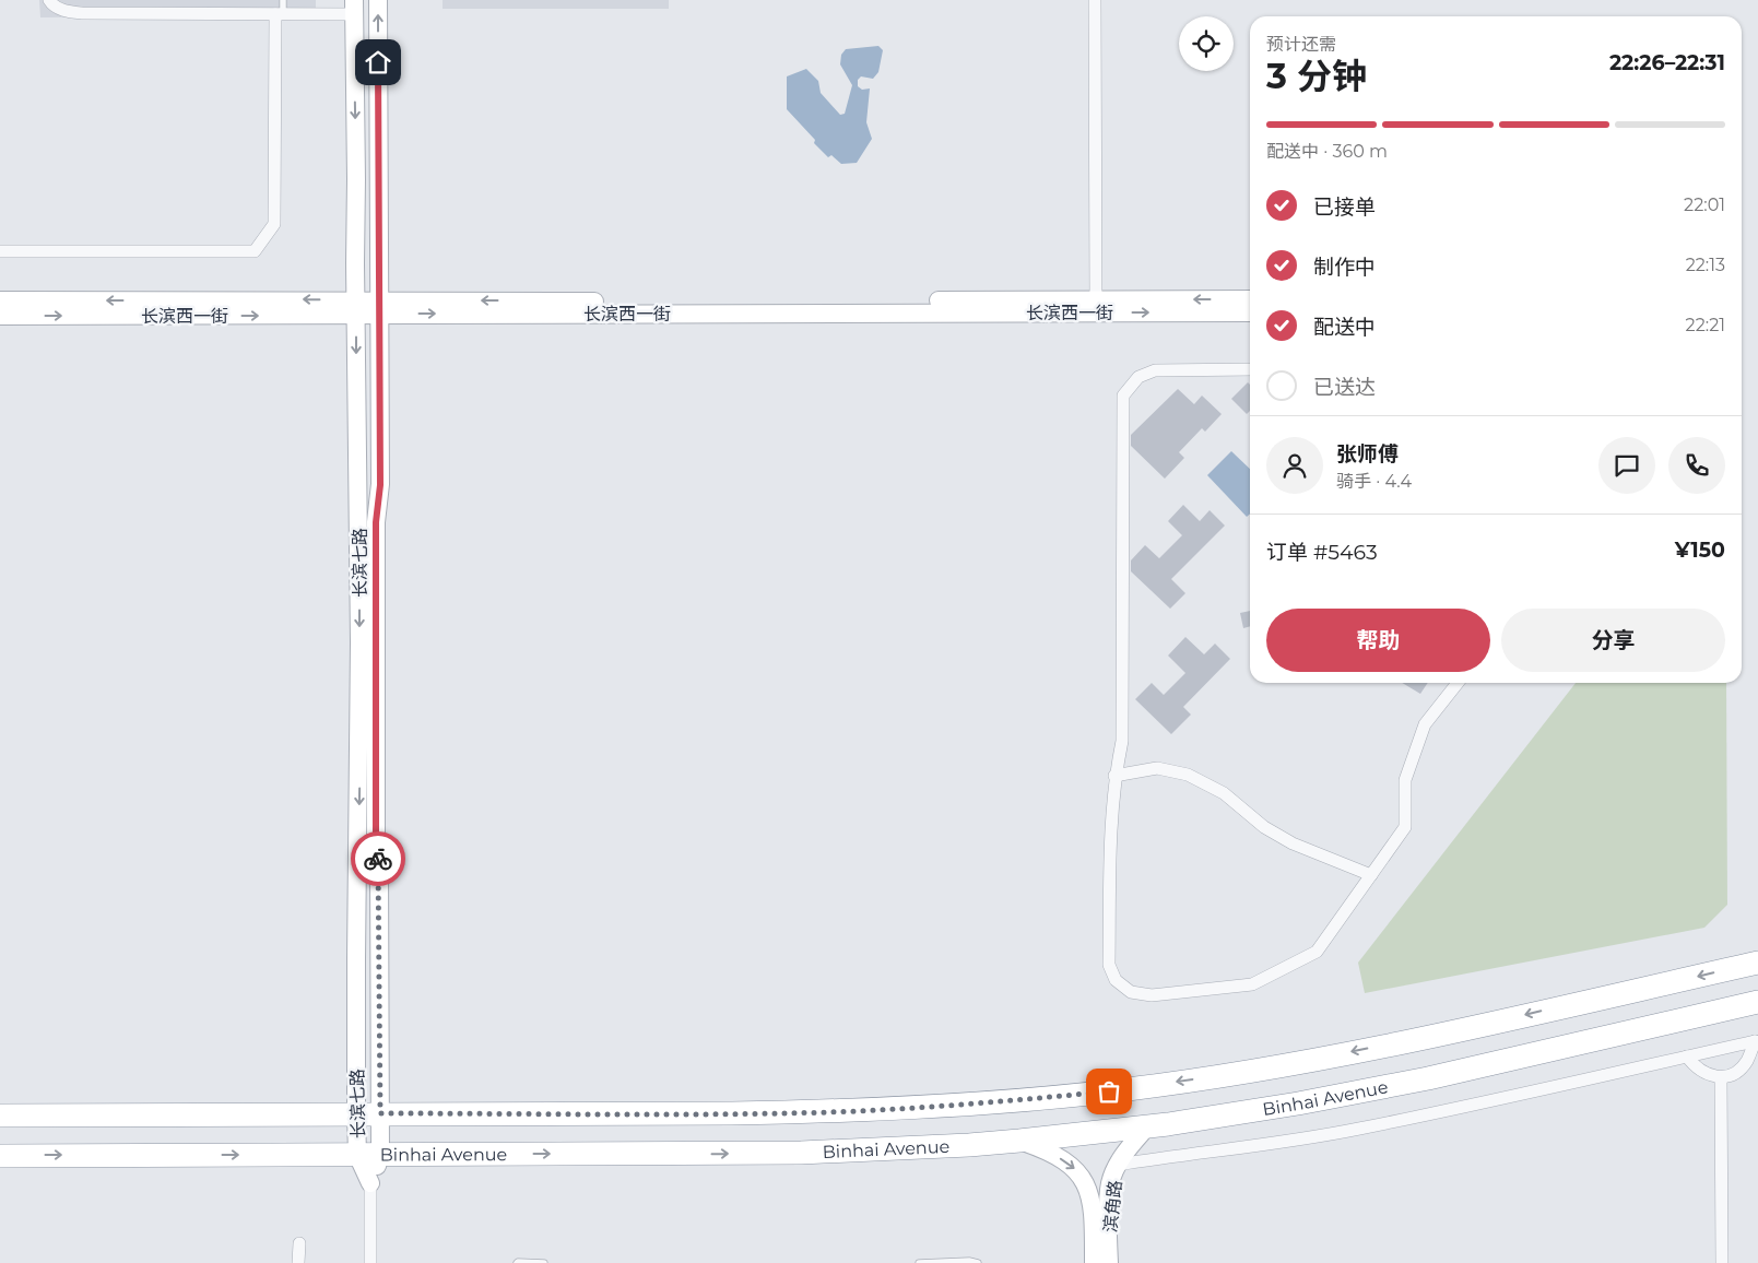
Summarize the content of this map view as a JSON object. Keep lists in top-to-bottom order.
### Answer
{
  "streets": {
    "highway": ["Binhai Avenue"],
    "main road": ["长滨西一街", "长滨七路", "滨角路"]
  },
  "crossings": [
    ["长滨西一街", "长滨七路"],
    ["长滨七路", "Binhai Avenue"],
    ["Binhai Avenue", "滨角路"]
  ],
  "one_way": ["滨角路"],
  "page": {
    "heading": ["3 分钟", "预计还需", "22:26–22:31"],
    "panel": [
      "张师傅",
      "骑手 · 4.4",
      "订单 #5463",
      "¥150"
    ],
    "bar": "配送中 · 360 m",
    "list": [
      ["已接单", "22:01"],
      ["制作中", "22:13"],
      ["配送中", "22:21"],
      "已送达"
    ],
    "buttons": ["帮助", "分享"]
  }
}
